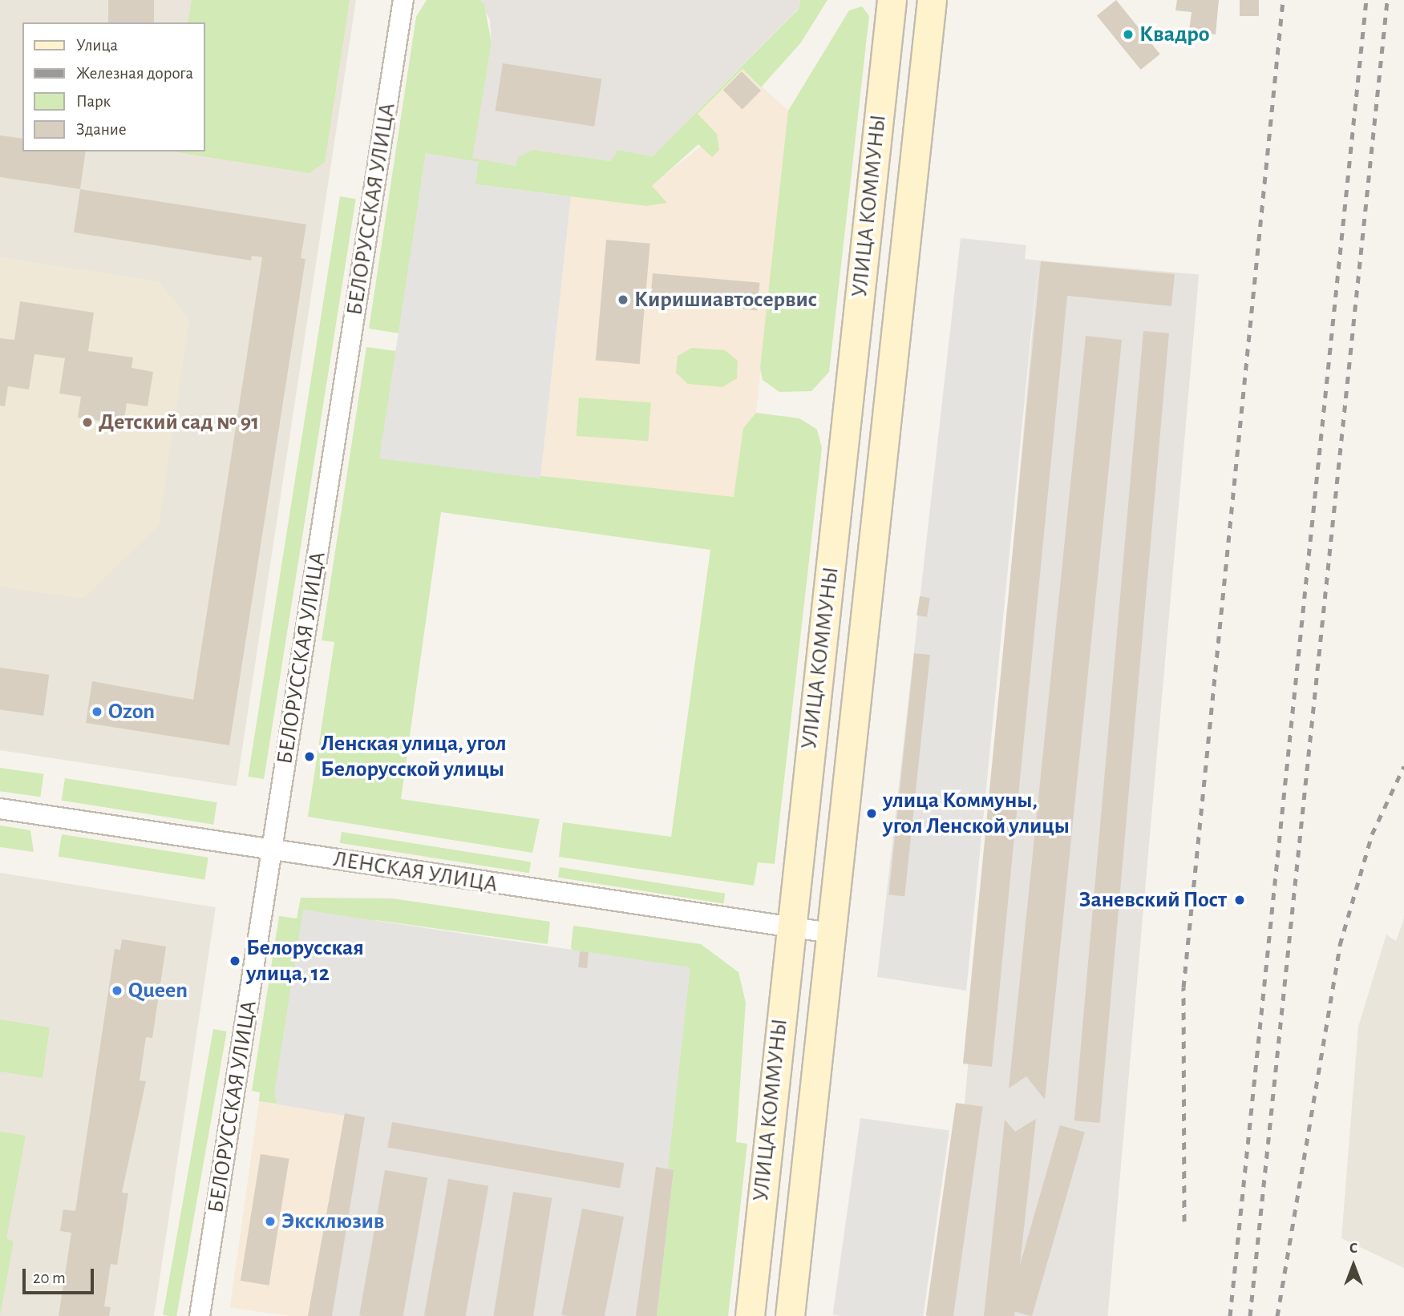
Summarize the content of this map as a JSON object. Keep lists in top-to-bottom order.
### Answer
{
  "streets": {
    "street": ["УЛИЦА КОММУНЫ", "БЕЛОРУССКАЯ УЛИЦА", "ЛЕНСКАЯ УЛИЦА"]
  },
  "crossings": [
    ["УЛИЦА КОММУНЫ", "ЛЕНСКАЯ УЛИЦА"],
    ["БЕЛОРУССКАЯ УЛИЦА", "ЛЕНСКАЯ УЛИЦА"]
  ],
  "places": [
    "Квадро",
    "Киришиавтосервис",
    "Детский сад № 91",
    "Ozon",
    "Ленская улица, угол Белорусской улицы",
    "улица Коммуны, угол Ленской улицы",
    "Заневский Пост",
    "Белорусская улица, 12",
    "Queen",
    "Эксклюзив"
  ],
  "legend": [
    "Улица",
    "Железная дорога",
    "Парк",
    "Здание"
  ],
  "scale_bar": "20 m",
  "north": "top"
}
